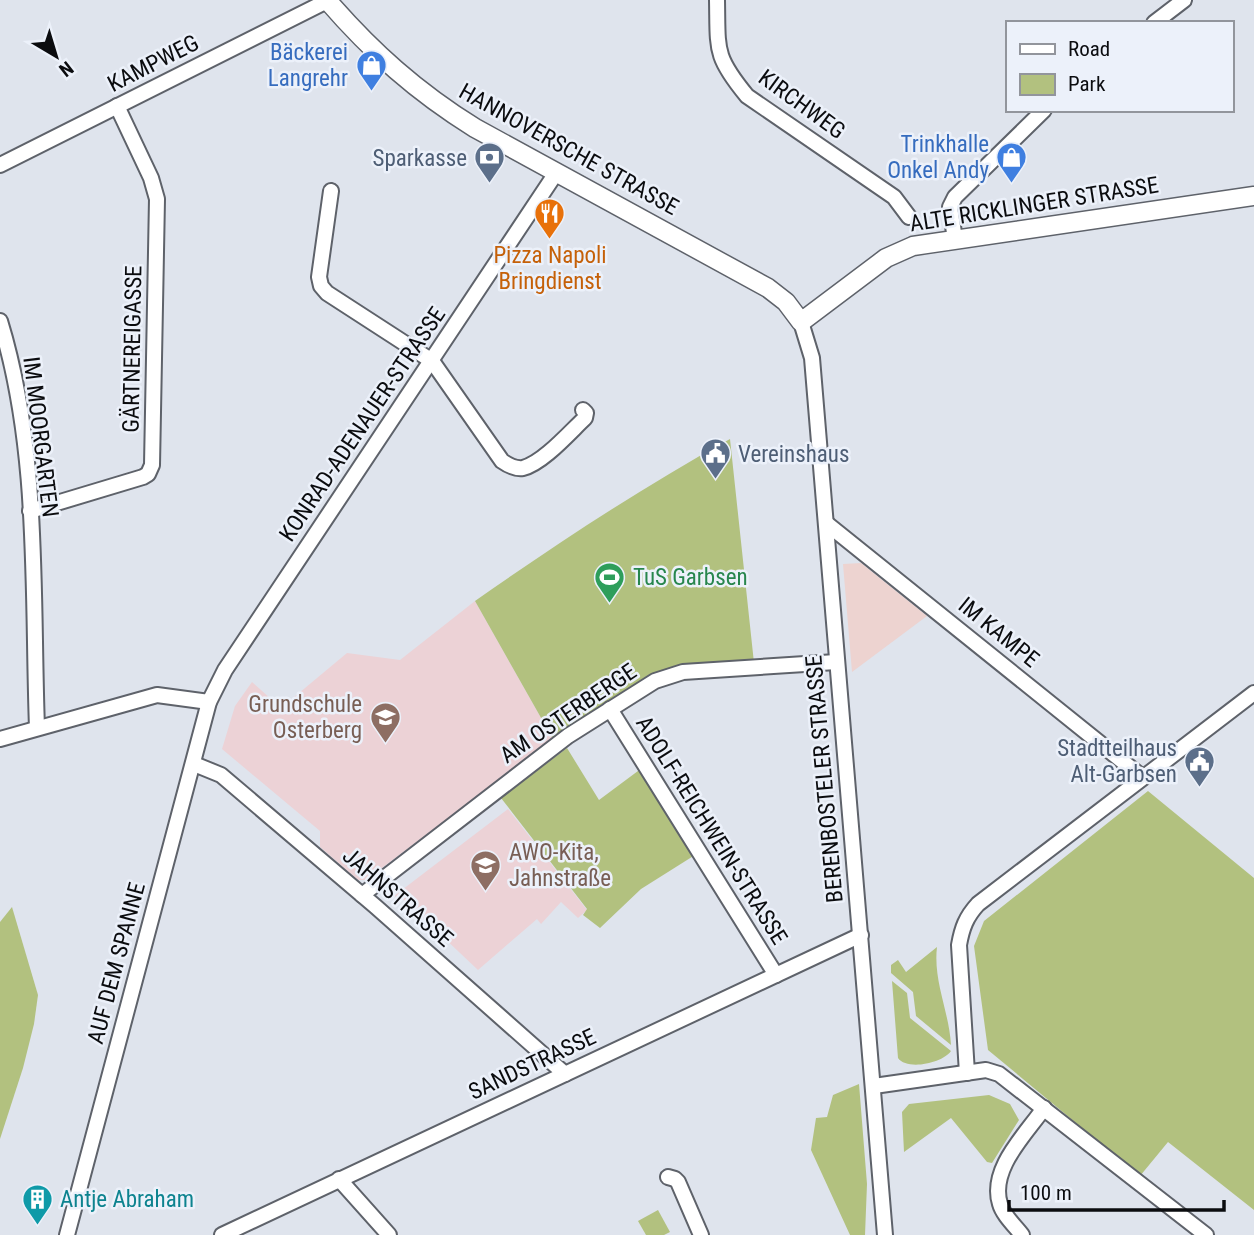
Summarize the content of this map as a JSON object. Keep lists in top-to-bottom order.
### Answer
{
  "streets": {
    "main road": ["HANNOVERSCHE STRASSE", "ALTE RICKLINGER STRASSE"],
    "street": [
      "KAMPWEG",
      "KIRCHWEG",
      "GÄRTNEREIGASSE",
      "KONRAD-ADENAUER-STRASSE",
      "IM MOORGARTEN",
      "IM KAMPE",
      "AM OSTERBERGE",
      "BERENBOSTELER STRASSE",
      "ADOLF-REICHWEIN-STRASSE",
      "JAHNSTRASSE",
      "AUF DEM SPANNE",
      "SANDSTRASSE"
    ]
  },
  "crossings": [
    ["KAMPWEG", "HANNOVERSCHE STRASSE"],
    ["KAMPWEG", "GÄRTNEREIGASSE"],
    ["HANNOVERSCHE STRASSE", "ALTE RICKLINGER STRASSE"],
    ["HANNOVERSCHE STRASSE", "KONRAD-ADENAUER-STRASSE"],
    ["HANNOVERSCHE STRASSE", "BERENBOSTELER STRASSE"],
    ["ALTE RICKLINGER STRASSE", "BERENBOSTELER STRASSE"],
    ["GÄRTNEREIGASSE", "IM MOORGARTEN"],
    ["KONRAD-ADENAUER-STRASSE", "AUF DEM SPANNE"],
    ["IM KAMPE", "BERENBOSTELER STRASSE"],
    ["AM OSTERBERGE", "BERENBOSTELER STRASSE"],
    ["AM OSTERBERGE", "ADOLF-REICHWEIN-STRASSE"],
    ["AM OSTERBERGE", "JAHNSTRASSE"],
    ["BERENBOSTELER STRASSE", "SANDSTRASSE"],
    ["ADOLF-REICHWEIN-STRASSE", "SANDSTRASSE"],
    ["JAHNSTRASSE", "AUF DEM SPANNE"],
    ["JAHNSTRASSE", "SANDSTRASSE"]
  ],
  "places": {
    "shop": ["Bäckerei Langrehr", "Trinkhalle Onkel Andy"],
    "bank": ["Sparkasse"],
    "restaurant": ["Pizza Napoli Bringdienst"],
    "public building": ["Vereinshaus", "Stadtteilhaus Alt-Garbsen"],
    "sports": ["TuS Garbsen"],
    "school or university": ["Grundschule Osterberg", "AWO-Kita, Jahnstraße"],
    "building": ["Antje Abraham"]
  },
  "legend": ["Road", "Park"],
  "scale_bar": "100 m",
  "north": "bottom right"
}
